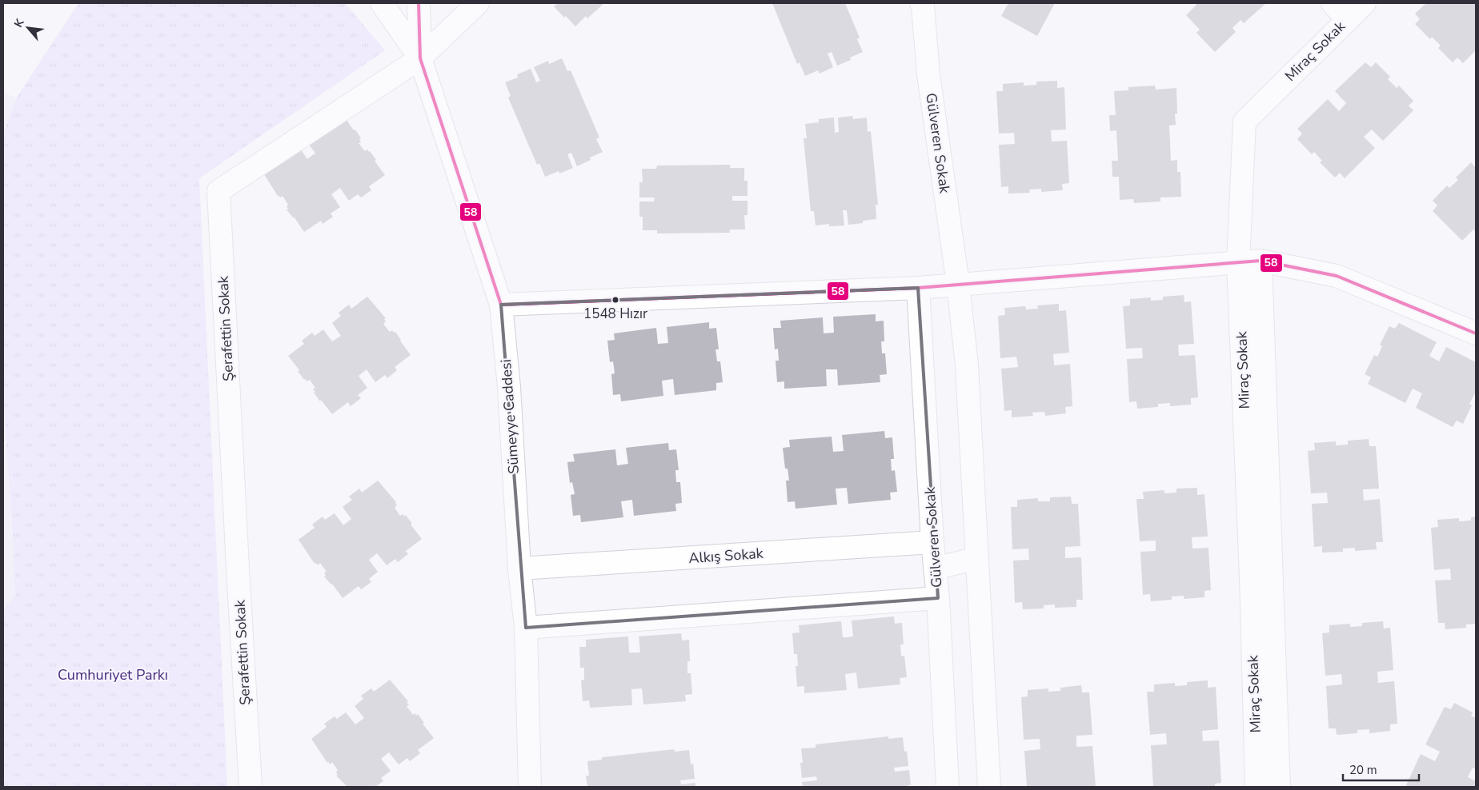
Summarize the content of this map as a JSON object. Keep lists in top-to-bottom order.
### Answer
{
  "streets": {
    "street": [
      "Miraç Sokak",
      "Gülveren Sokak",
      "Şerafettin Sokak",
      "Sümeyye Caddesi",
      "Alkış Sokak"
    ]
  },
  "crossings": [
    ["Gülveren Sokak", "Alkış Sokak"],
    ["Şerafettin Sokak", "Sümeyye Caddesi"],
    ["Sümeyye Caddesi", "Alkış Sokak"]
  ],
  "parks": ["Cumhuriyet Parkı"],
  "places": ["1548 Hızır"],
  "lines": ["transit line 58"],
  "scale_bar": "20 m",
  "north": "top left"
}
